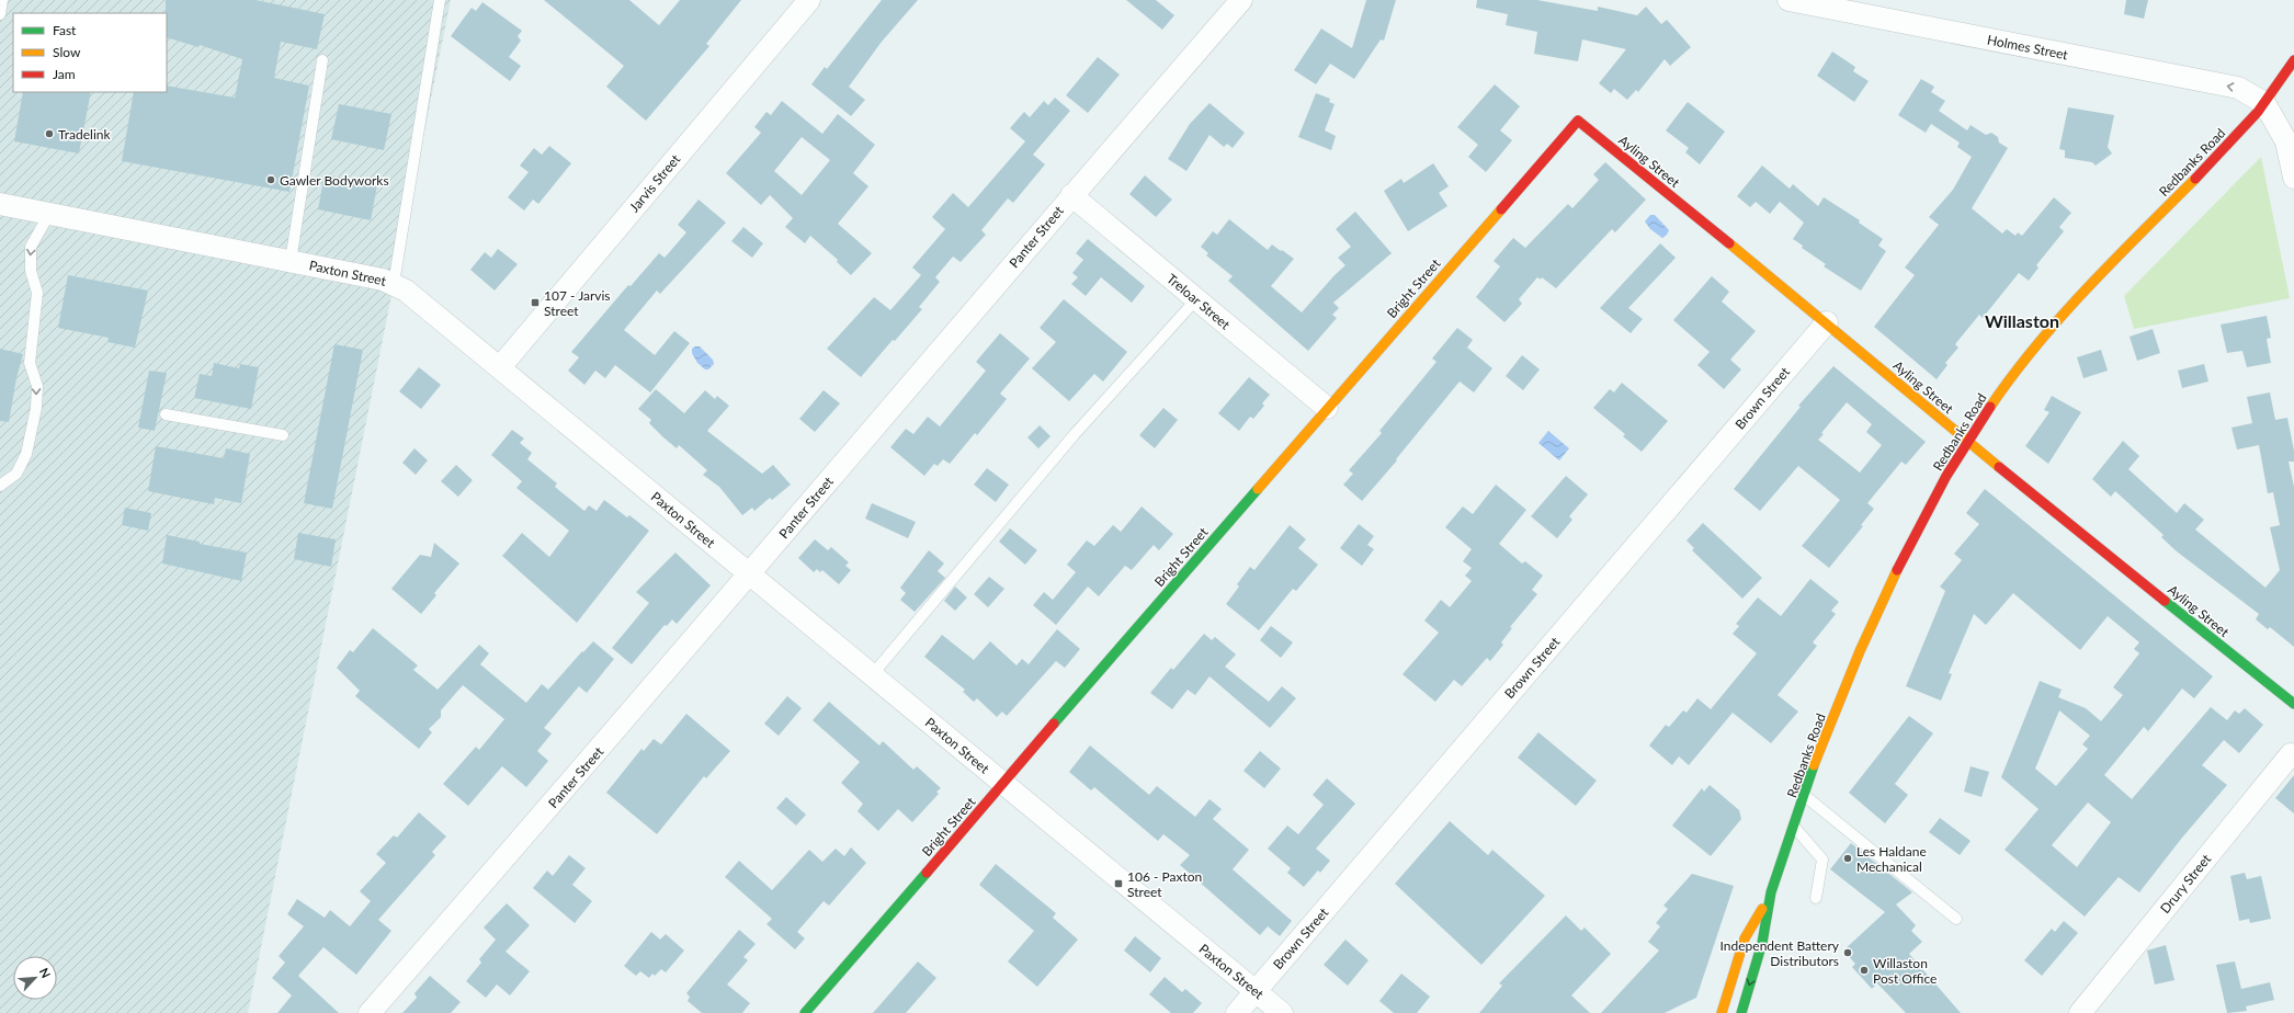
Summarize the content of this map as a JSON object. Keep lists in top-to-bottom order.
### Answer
{
  "streets": {
    "street": [
      "Holmes Street",
      "Ayling Street",
      "Redbanks Road",
      "Jarvis Street",
      "Panter Street",
      "Paxton Street",
      "Bright Street",
      "Treloar Street",
      "Brown Street",
      "Drury Street"
    ]
  },
  "crossings": [
    ["Holmes Street", "Redbanks Road"],
    ["Ayling Street", "Redbanks Road"],
    ["Ayling Street", "Bright Street"],
    ["Ayling Street", "Brown Street"],
    ["Jarvis Street", "Paxton Street"],
    ["Panter Street", "Paxton Street"],
    ["Panter Street", "Treloar Street"],
    ["Paxton Street", "Bright Street"],
    ["Paxton Street", "Brown Street"],
    ["Bright Street", "Treloar Street"]
  ],
  "one_way": ["Holmes Street"],
  "districts": ["Willaston"],
  "places": {
    "other": [
      "Tradelink",
      "Gawler Bodyworks",
      "Les Haldane Mechanical",
      "Independent Battery Distributors",
      "Willaston Post Office"
    ],
    "transit": ["107 - Jarvis Street", "106 - Paxton Street"]
  },
  "legend": ["Fast", "Slow", "Jam"],
  "north": "top right"
}
